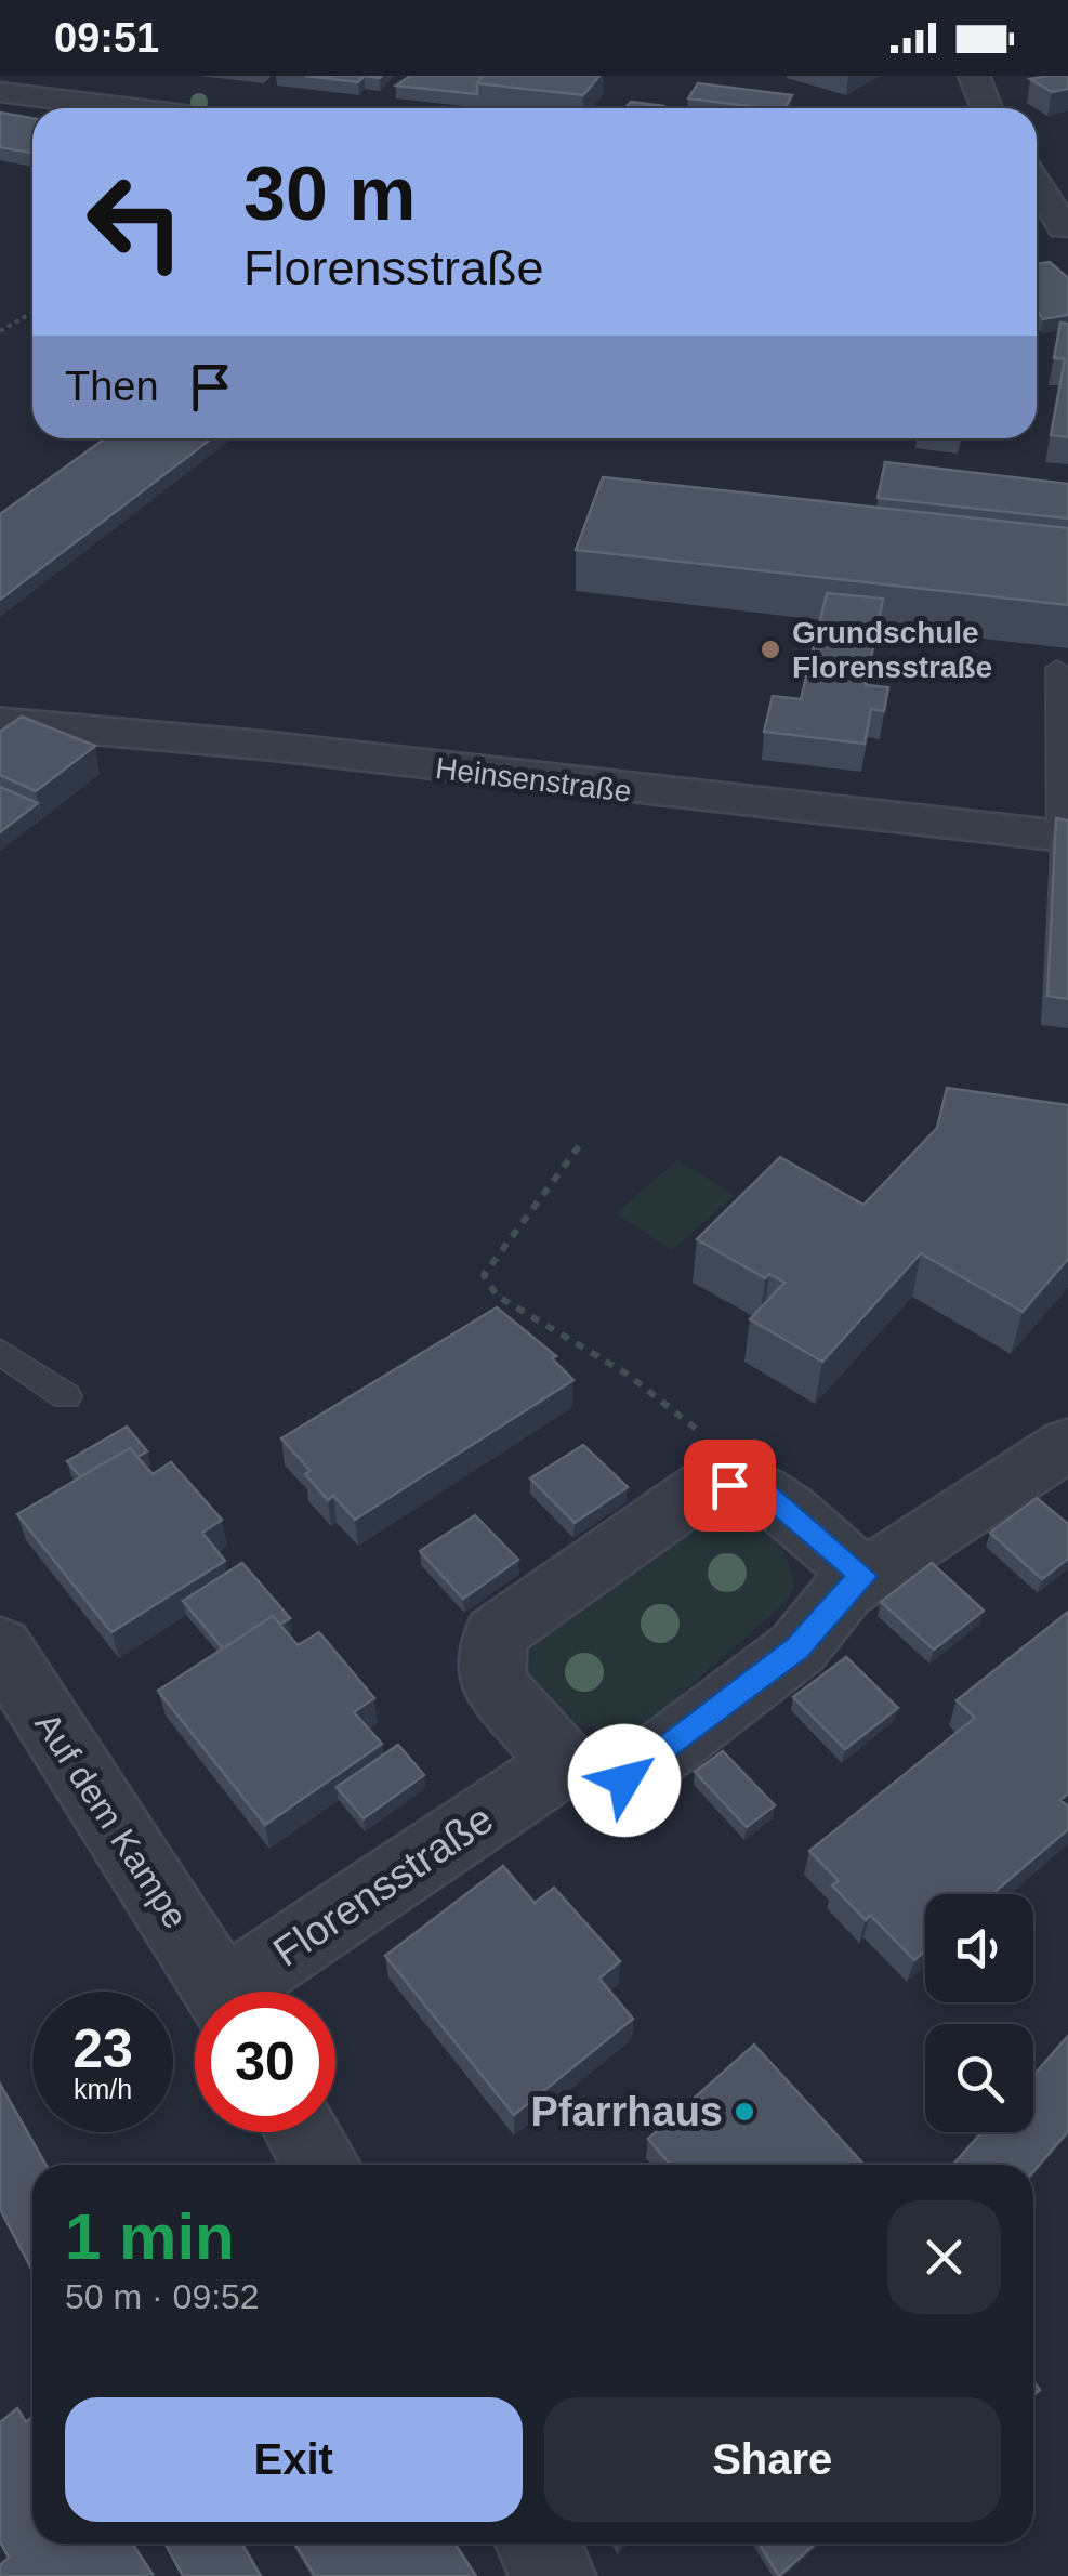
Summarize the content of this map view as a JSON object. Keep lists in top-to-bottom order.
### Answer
{
  "streets": {
    "street": ["Heinsenstraße", "Auf dem Kampe", "Florensstraße"]
  },
  "places": ["Grundschule Florensstraße", "Pfarrhaus"],
  "page": {
    "status": "09:51",
    "turn": ["30 m", "Florensstraße"],
    "then": "Then",
    "speed": "23 km/h",
    "limit": "30",
    "heading": ["1 min", "50 m · 09:52"],
    "buttons": ["Exit", "Share"]
  }
}
